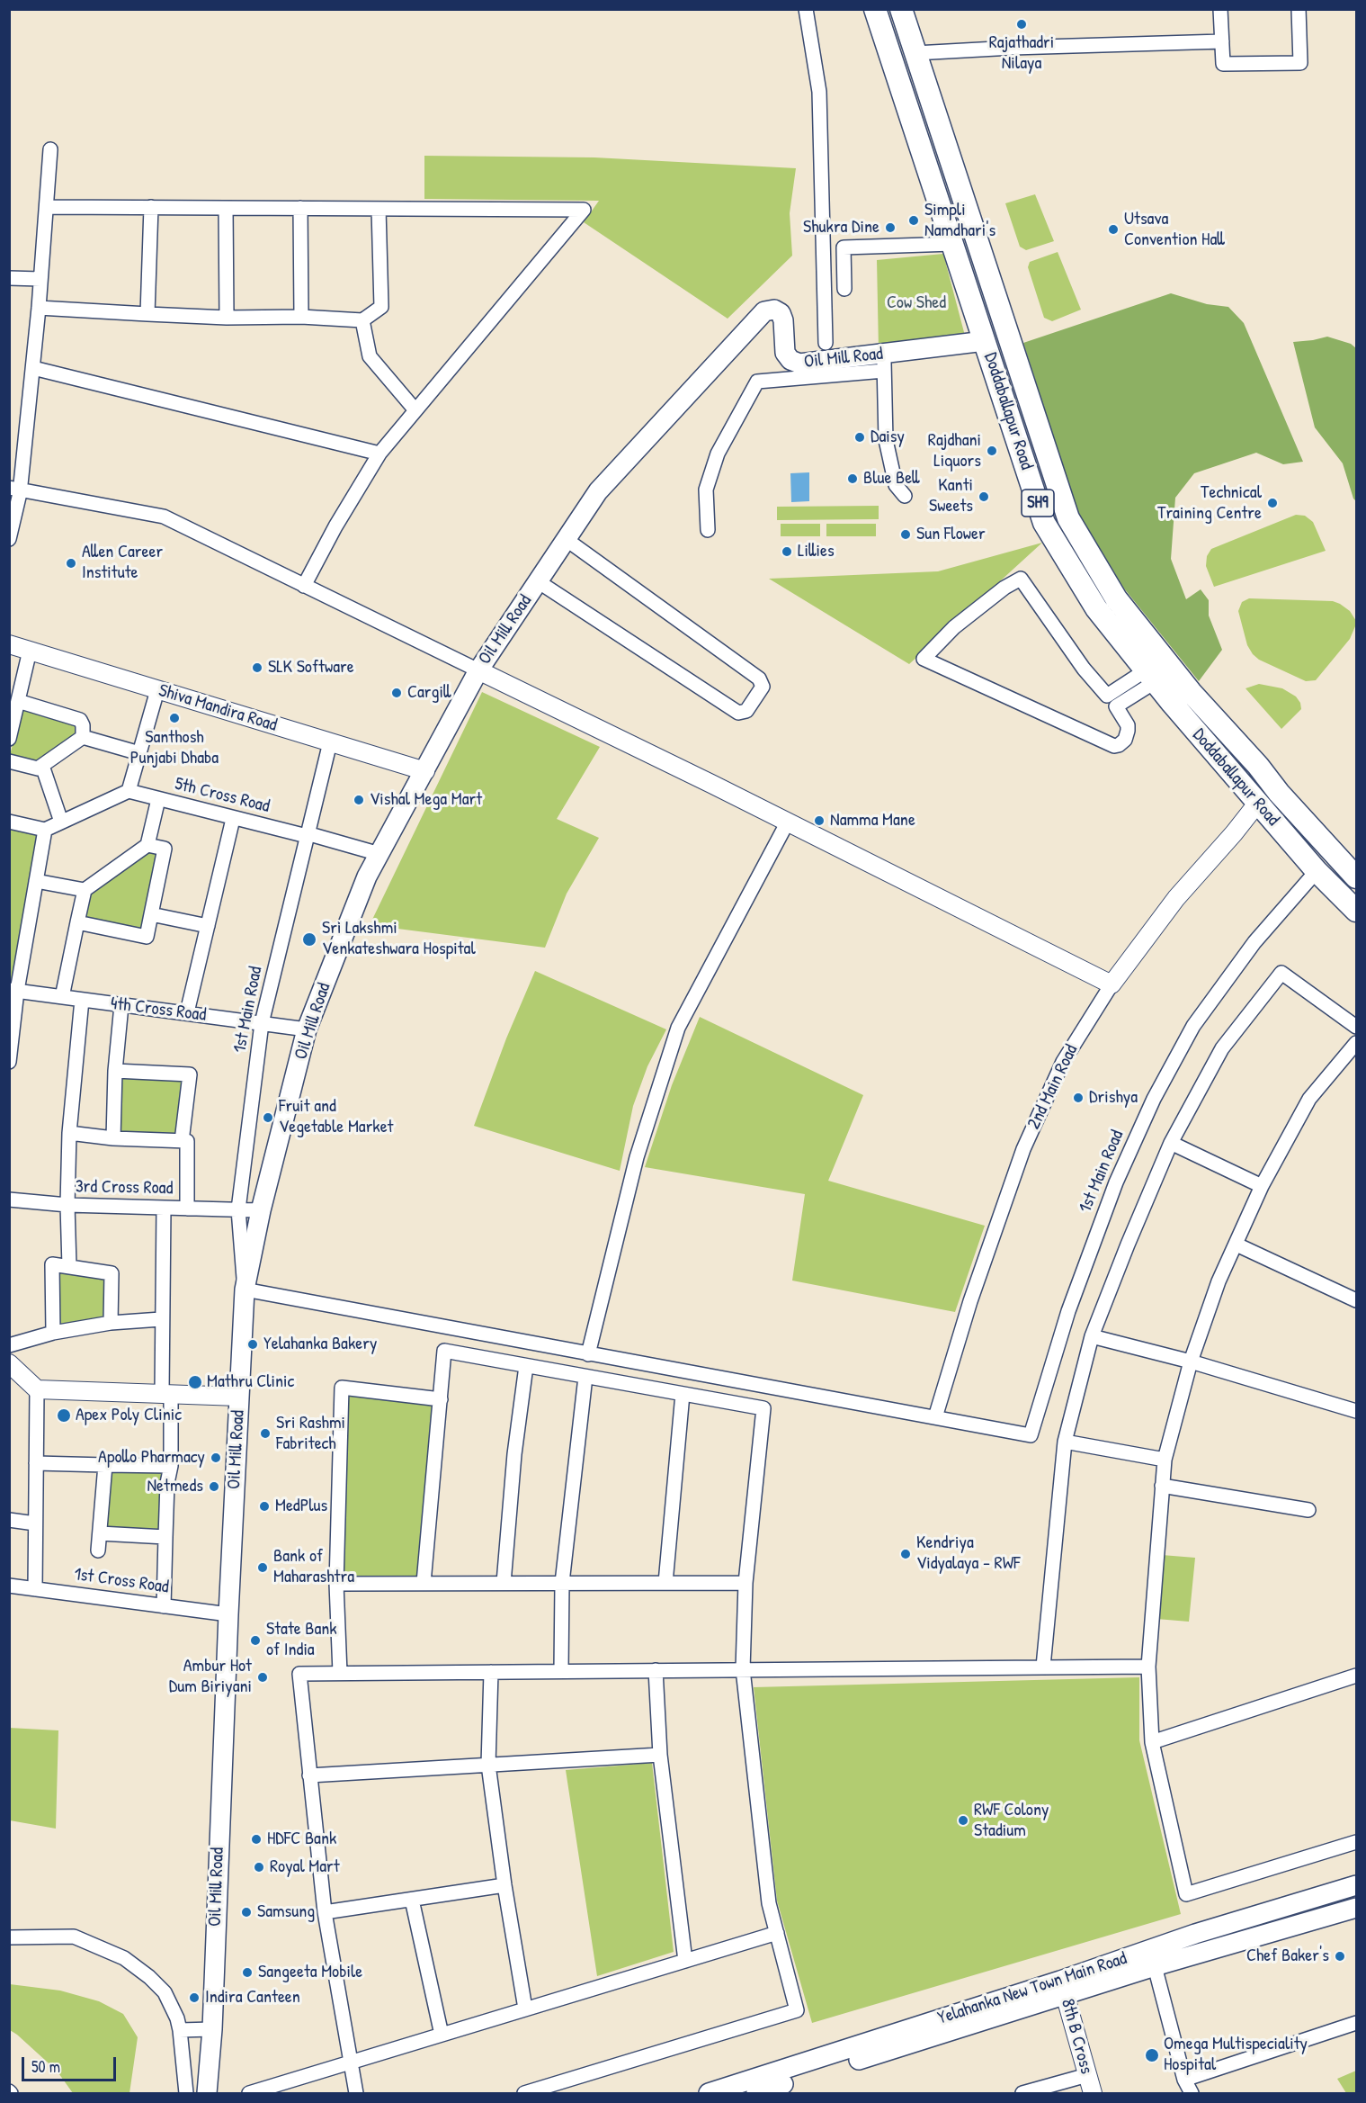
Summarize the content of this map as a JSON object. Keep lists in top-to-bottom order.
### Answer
{
  "streets": {
    "main road": [
      "Oil Mill Road",
      "Doddaballapur Road",
      "SH9",
      "Yelahanka New Town Main Road"
    ],
    "street": [
      "Shiva Mandira Road",
      "5th Cross Road",
      "4th Cross Road",
      "1st Main Road",
      "2nd Main Road",
      "3rd Cross Road",
      "1st Cross Road",
      "8th B Cross"
    ]
  },
  "crossings": [
    ["Oil Mill Road", "Doddaballapur Road"],
    ["Oil Mill Road", "Shiva Mandira Road"],
    ["Oil Mill Road", "5th Cross Road"],
    ["Oil Mill Road", "4th Cross Road"],
    ["Oil Mill Road", "1st Main Road"],
    ["Oil Mill Road", "3rd Cross Road"],
    ["Oil Mill Road", "1st Cross Road"],
    ["Doddaballapur Road", "1st Main Road"],
    ["Doddaballapur Road", "2nd Main Road"],
    ["Shiva Mandira Road", "1st Main Road"],
    ["5th Cross Road", "1st Main Road"],
    ["4th Cross Road", "1st Main Road"],
    ["1st Main Road", "2nd Main Road"],
    ["1st Main Road", "3rd Cross Road"],
    ["Yelahanka New Town Main Road", "8th B Cross"]
  ],
  "parks": ["Cow Shed"],
  "places": [
    "Rajathadri Nilaya",
    "Simpli Namdhari's",
    "Shukra Dine",
    "Utsava Convention Hall",
    "Daisy",
    "Rajdhani Liquors",
    "Blue Bell",
    "Kanti Sweets",
    "Technical Training Centre",
    "Sun Flower",
    "Lillies",
    "Allen Career Institute",
    "SLK Software",
    "Cargill",
    "Santhosh Punjabi Dhaba",
    "Vishal Mega Mart",
    "Namma Mane",
    "Sri Lakshmi Venkateshwara Hospital",
    "Drishya",
    "Fruit and Vegetable Market",
    "Yelahanka Bakery",
    "Mathru Clinic",
    "Apex Poly Clinic",
    "Sri Rashmi Fabritech",
    "Apollo Pharmacy",
    "Netmeds",
    "MedPlus",
    "Kendriya Vidyalaya - RWF",
    "Bank of Maharashtra",
    "State Bank of India",
    "Ambur Hot Dum Biriyani",
    "RWF Colony Stadium",
    "HDFC Bank",
    "Royal Mart",
    "Samsung",
    "Chef Baker's",
    "Sangeeta Mobile",
    "Indira Canteen",
    "Omega Multispeciality Hospital"
  ],
  "scale_bar": "50 m"
}
